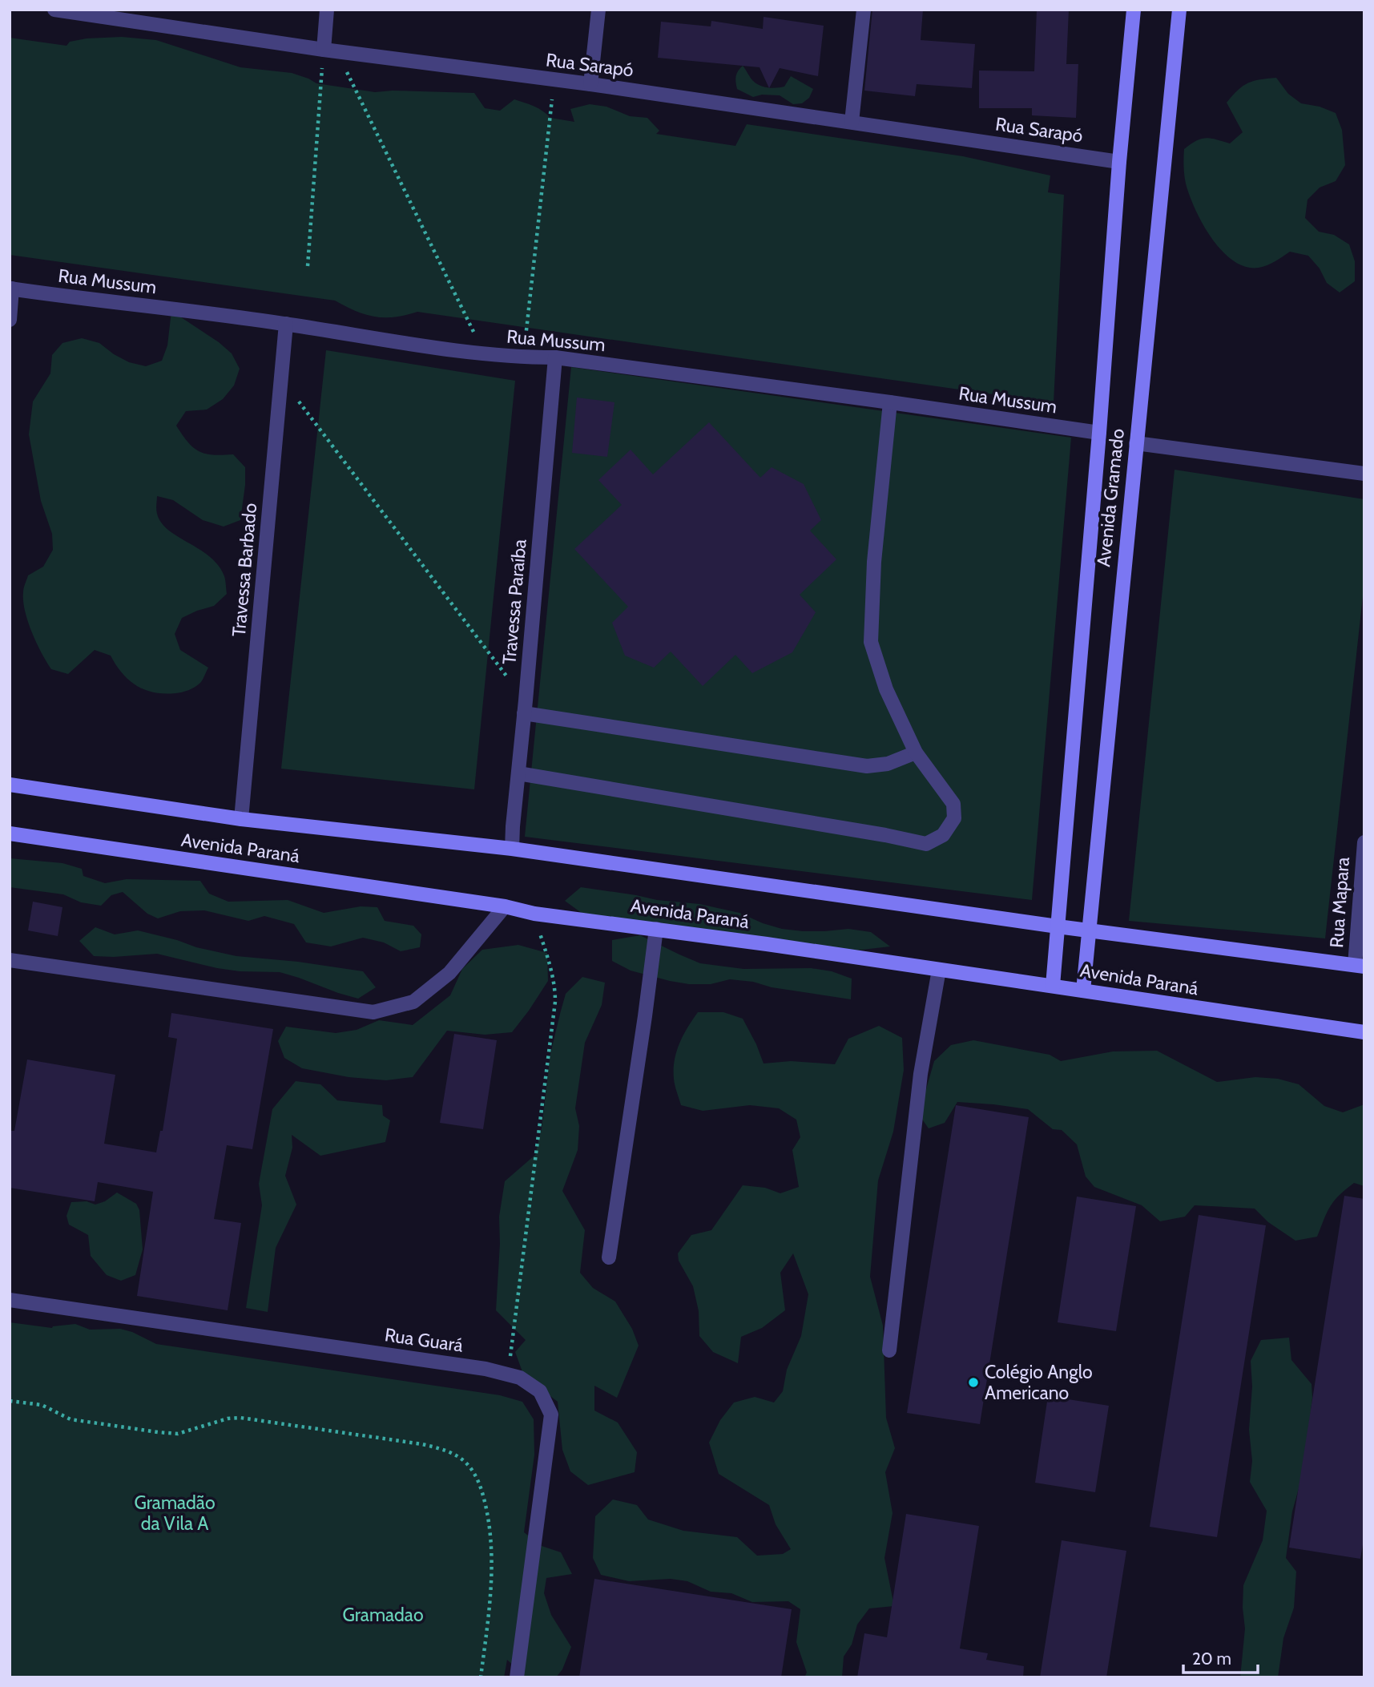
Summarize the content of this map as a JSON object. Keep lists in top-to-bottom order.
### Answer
{
  "streets": {
    "main road": ["Avenida Gramado", "Avenida Paraná"],
    "street": [
      "Rua Sarapó",
      "Rua Mussum",
      "Travessa Barbado",
      "Travessa Paraíba",
      "Rua Mapara",
      "Rua Guará"
    ]
  },
  "crossings": [
    ["Rua Sarapó", "Avenida Gramado"],
    ["Rua Mussum", "Avenida Gramado"],
    ["Rua Mussum", "Travessa Barbado"],
    ["Rua Mussum", "Travessa Paraíba"],
    ["Avenida Gramado", "Avenida Paraná"],
    ["Travessa Barbado", "Avenida Paraná"],
    ["Travessa Paraíba", "Avenida Paraná"],
    ["Avenida Paraná", "Rua Mapara"]
  ],
  "parks": ["Gramadão da Vila A", "Gramadao"],
  "places": ["Colégio Anglo Americano"],
  "scale_bar": "20 m"
}
